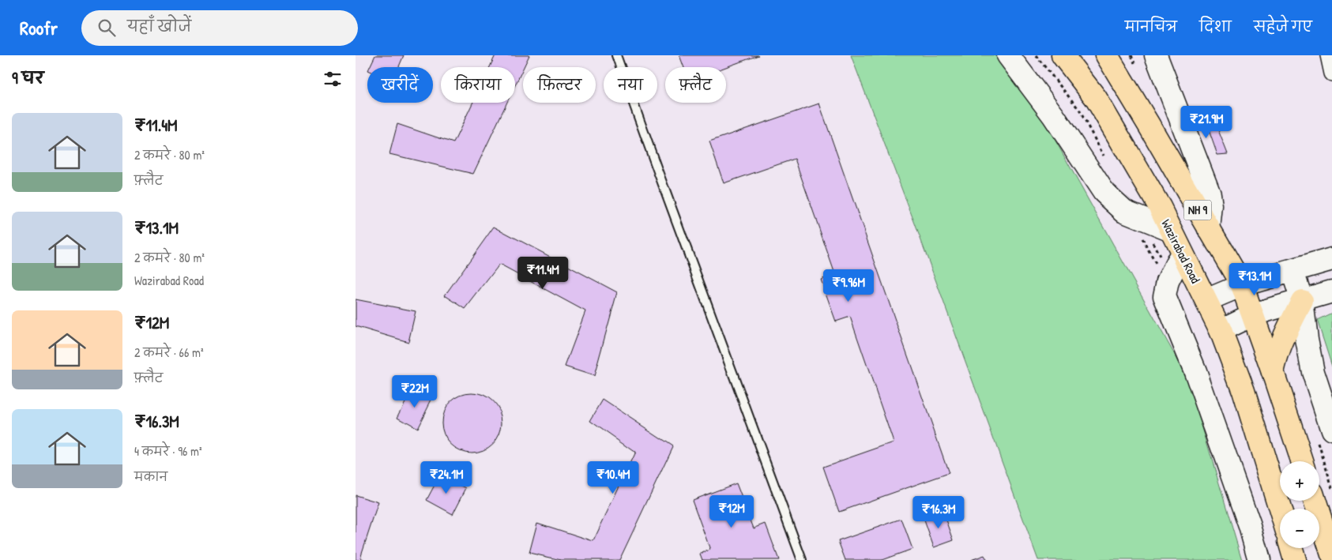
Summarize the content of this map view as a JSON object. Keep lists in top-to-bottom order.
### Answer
{
  "streets": {
    "main road": ["NH 9", "Wazirabad Road"]
  },
  "page": {
    "header": "Roofr",
    "search": "यहाँ खोजें",
    "nav": ["मानचित्र", "दिशा", "सहेजे गए"],
    "heading": "9 घर",
    "chip": [
      "खरीदें",
      "किराया",
      "फ़िल्टर",
      "नया",
      "फ़्लैट"
    ],
    "list": [
      {
        "name": "₹11.4M",
        "note": "2 कमरे · 80 m² · फ़्लैट"
      },
      {
        "name": "₹13.1M",
        "note": "2 कमरे · 80 m² · Wazirabad Road"
      },
      {
        "name": "₹12M",
        "note": "2 कमरे · 66 m² · फ़्लैट"
      },
      {
        "name": "₹16.3M",
        "note": "4 कमरे · 96 m² · मकान"
      }
    ],
    "price": [
      "₹21.9M",
      "₹11.4M",
      "₹13.1M",
      "₹9.96M",
      "₹22M",
      "₹24.1M",
      "₹10.4M",
      "₹12M",
      "₹16.3M"
    ],
    "map_buttons": ["+", "−"]
  }
}
